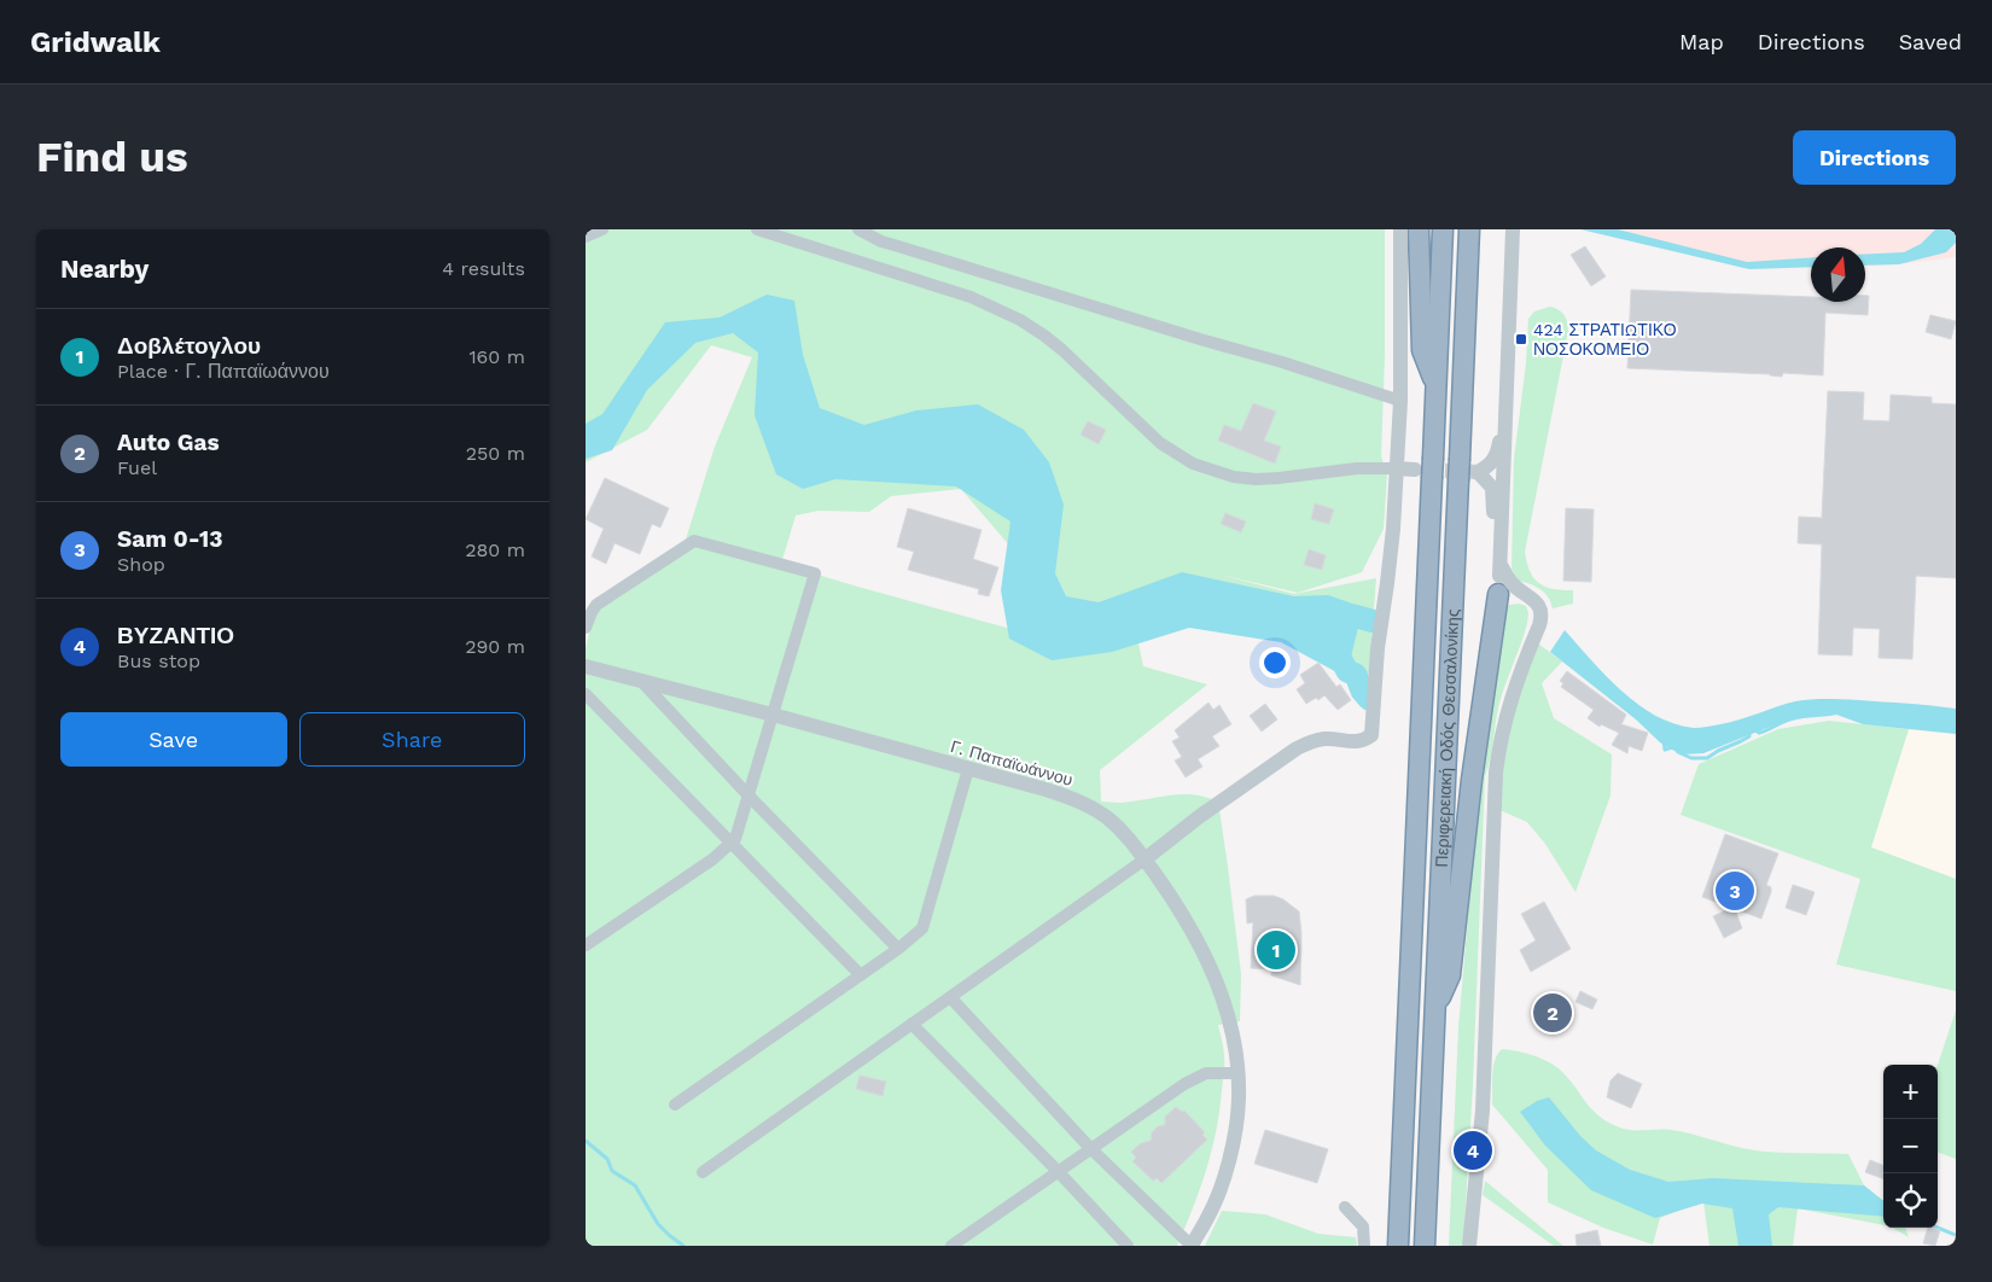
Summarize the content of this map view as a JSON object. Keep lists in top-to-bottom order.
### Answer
{
  "streets": {
    "highway": ["Περιφερειακή Οδός Θεσσαλονίκης"],
    "street": ["Γ. Παπαϊωάννου"]
  },
  "places": {
    "transit": ["424 ΣΤΡΑΤΙΩΤΙΚΟ ΝΟΣΟΚΟΜΕΙΟ"]
  },
  "north": "top",
  "page": {
    "header": "Gridwalk",
    "nav": ["Map", "Directions", "Saved"],
    "buttons": [
      "Directions",
      ["Save", "Share"]
    ],
    "title": "Find us",
    "heading": ["Nearby", "4 results"],
    "list": [
      {
        "mark": "1",
        "name": "Δοβλέτογλου",
        "note": "Place · Γ. Παπαϊωάννου",
        "value": "160 m"
      },
      {
        "mark": "2",
        "name": "Auto Gas",
        "note": "Fuel",
        "value": "250 m"
      },
      {
        "mark": "3",
        "name": "Sam 0-13",
        "note": "Shop",
        "value": "280 m"
      },
      {
        "mark": "4",
        "name": "ΒΥΖΑΝΤΙΟ",
        "note": "Bus stop",
        "value": "290 m"
      }
    ],
    "pins": [
      "3",
      "1",
      "2",
      "4"
    ],
    "map_buttons": ["+", "−"]
  }
}
